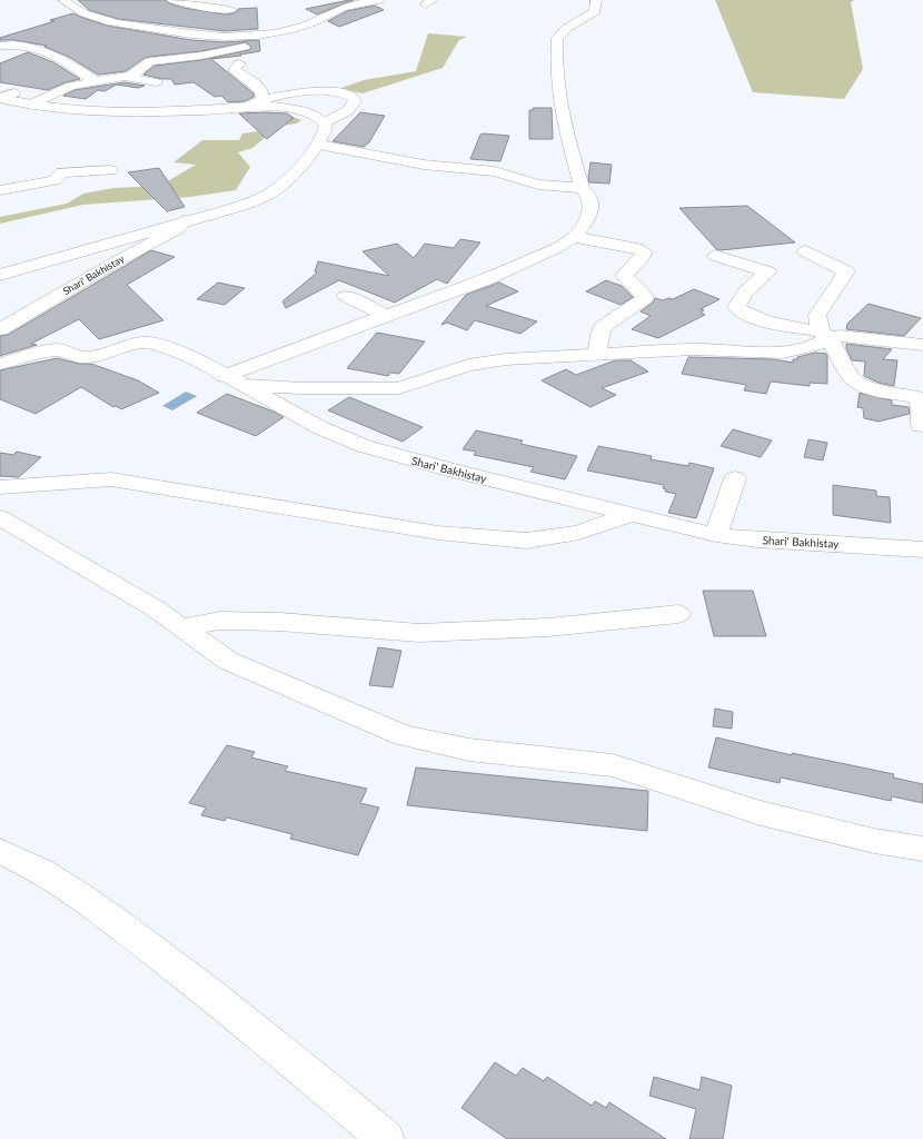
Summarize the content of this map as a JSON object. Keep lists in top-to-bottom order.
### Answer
{
  "streets": {
    "street": ["Shari' Bakhistay"]
  }
}
